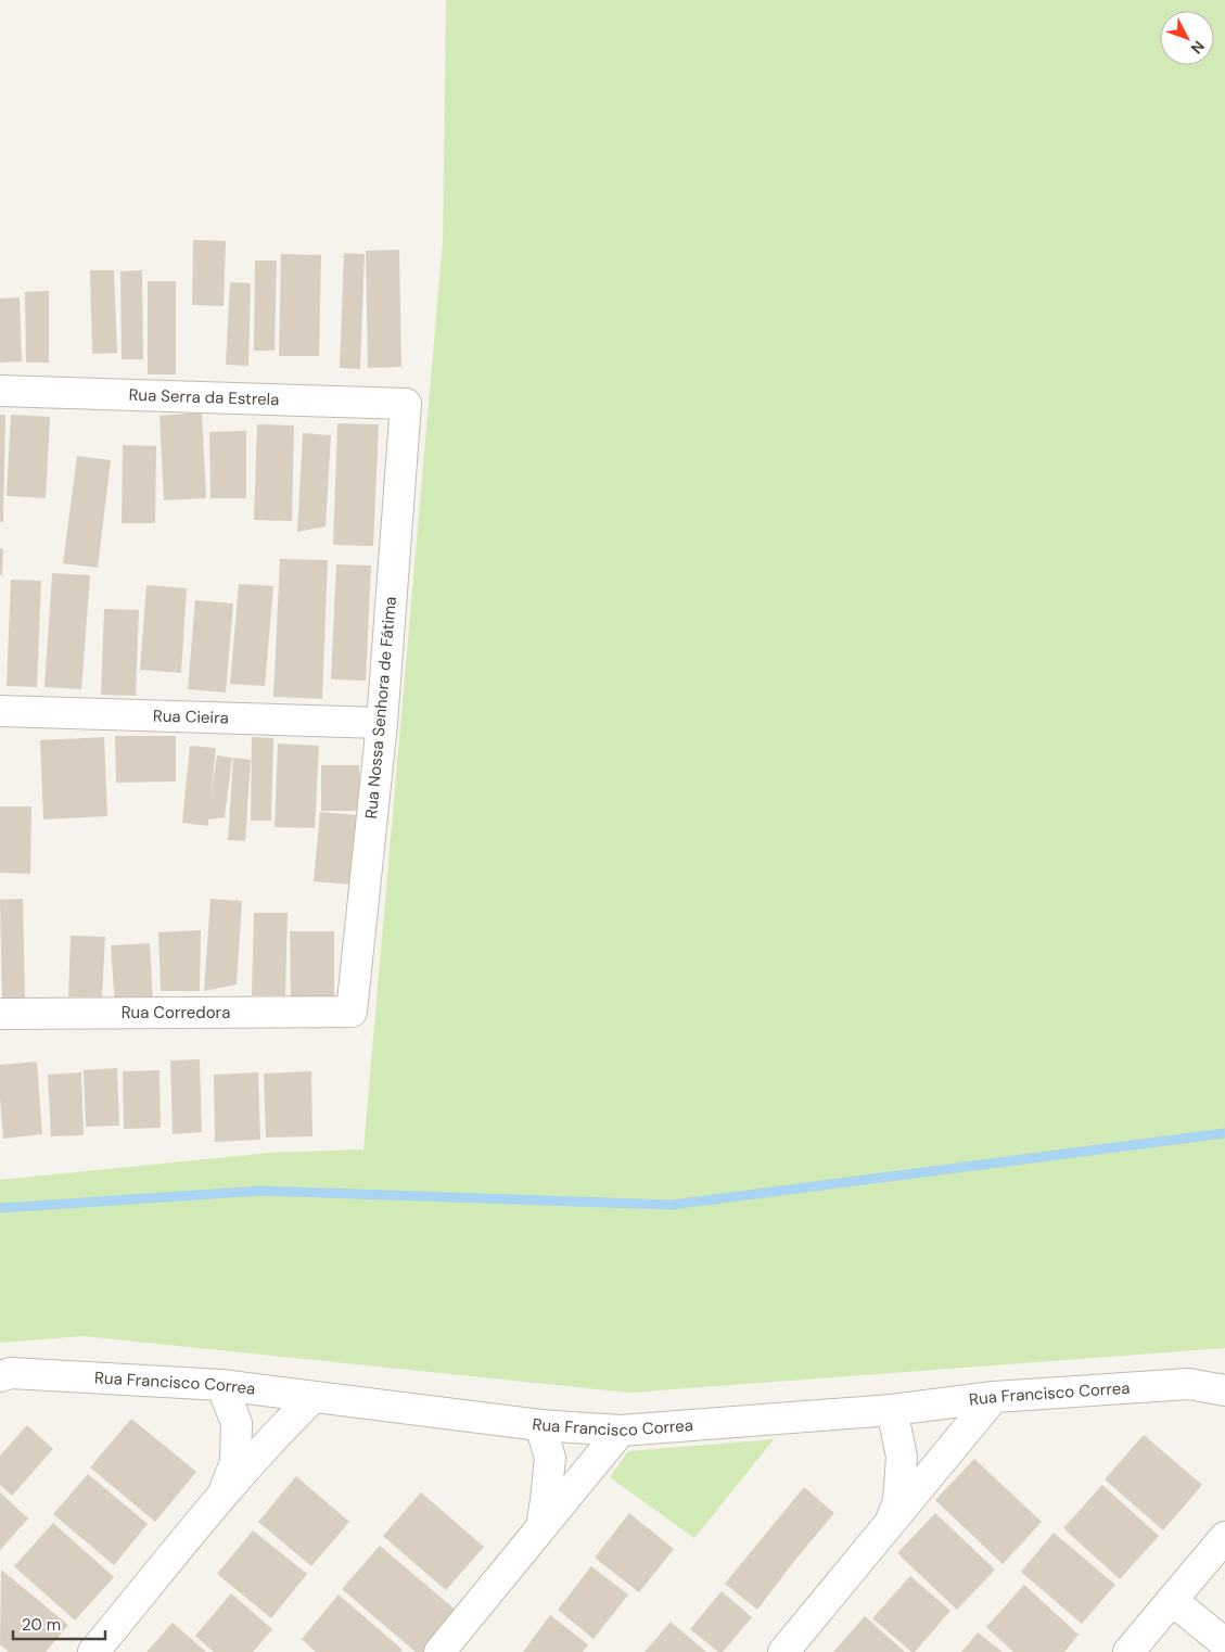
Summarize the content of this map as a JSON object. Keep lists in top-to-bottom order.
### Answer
{
  "streets": {
    "street": [
      "Rua Serra da Estrela",
      "Rua Nossa Senhora de Fátima",
      "Rua Cieira",
      "Rua Corredora",
      "Rua Francisco Correa"
    ]
  },
  "crossings": [
    ["Rua Serra da Estrela", "Rua Nossa Senhora de Fátima"],
    ["Rua Nossa Senhora de Fátima", "Rua Cieira"],
    ["Rua Nossa Senhora de Fátima", "Rua Corredora"]
  ],
  "scale_bar": "20 m",
  "north": "bottom right"
}
